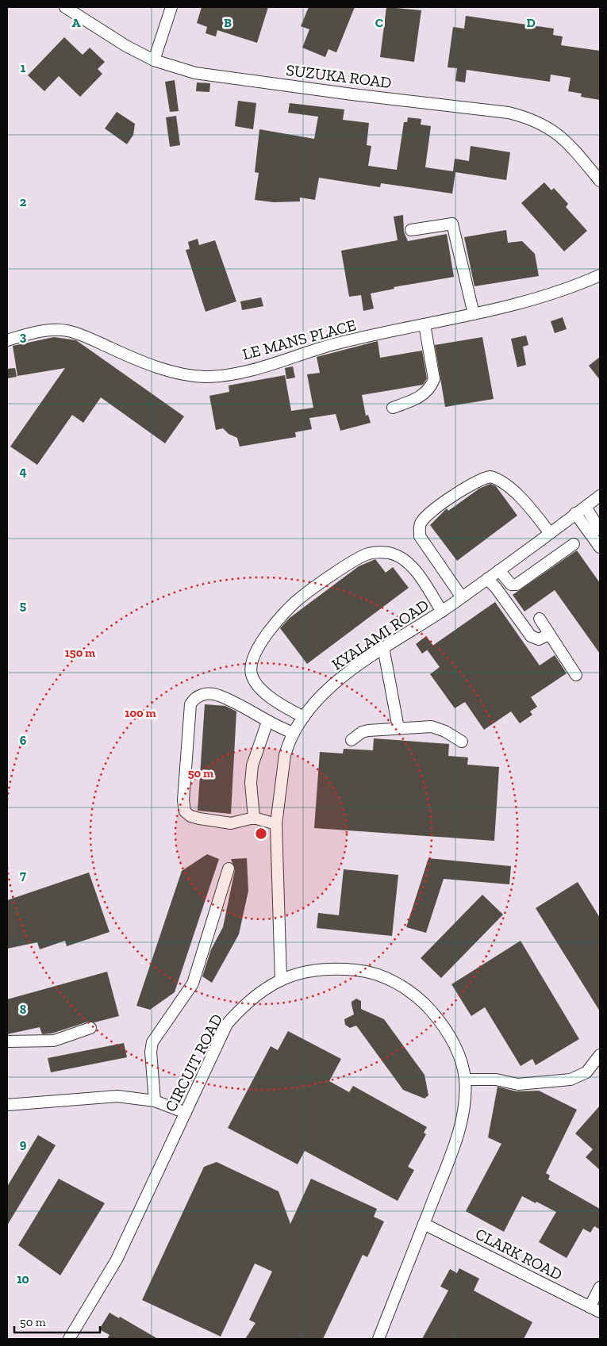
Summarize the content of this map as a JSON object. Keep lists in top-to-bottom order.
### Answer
{
  "streets": {
    "lane": [
      "SUZUKA ROAD",
      "LE MANS PLACE",
      "KYALAMI ROAD",
      "CIRCUIT ROAD",
      "CLARK ROAD"
    ]
  },
  "crossings": [
    ["KYALAMI ROAD", "CIRCUIT ROAD"],
    ["CIRCUIT ROAD", "CLARK ROAD"]
  ],
  "scale_bar": "50 m",
  "grid": {
    "columns": [
      "A",
      "B",
      "C",
      "D"
    ],
    "rows": [
      "1",
      "2",
      "3",
      "4",
      "5",
      "6",
      "7",
      "8",
      "9",
      "10"
    ]
  },
  "rings": ["150 m", "100 m", "50 m"]
}
